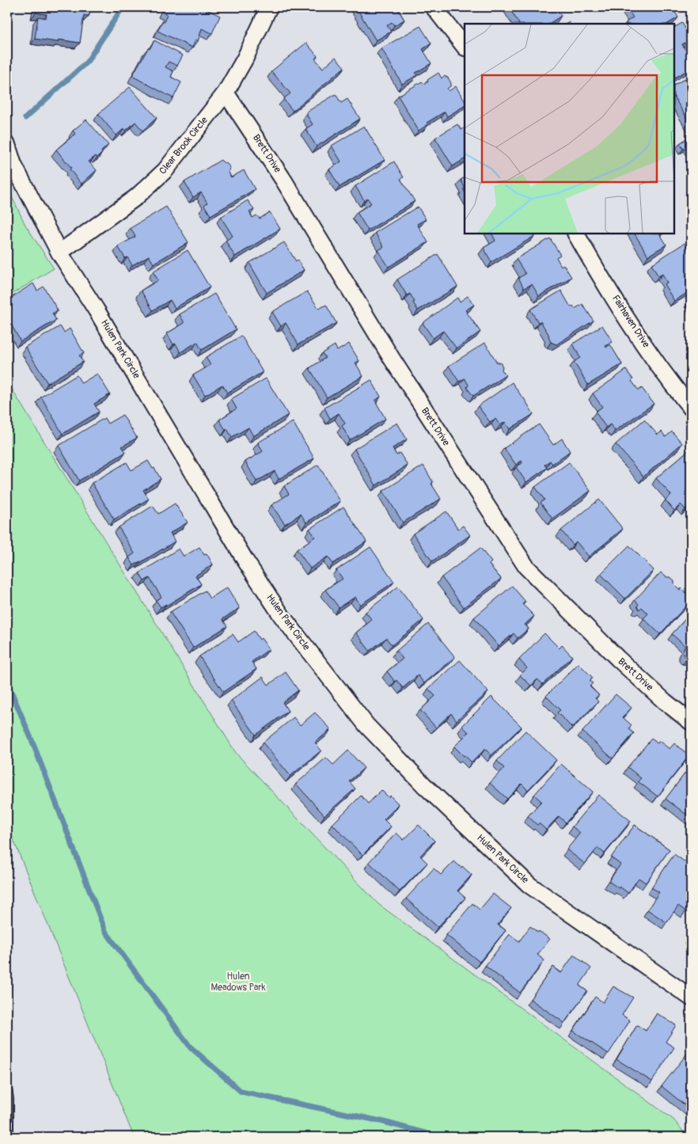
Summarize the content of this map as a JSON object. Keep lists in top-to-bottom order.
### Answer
{
  "streets": {
    "street": [
      "Clear Brook Circle",
      "Brett Drive",
      "Fairhaven Drive",
      "Hulen Park Circle"
    ]
  },
  "crossings": [
    ["Clear Brook Circle", "Brett Drive"],
    ["Clear Brook Circle", "Hulen Park Circle"]
  ],
  "parks": ["Hulen Meadows Park"]
}
